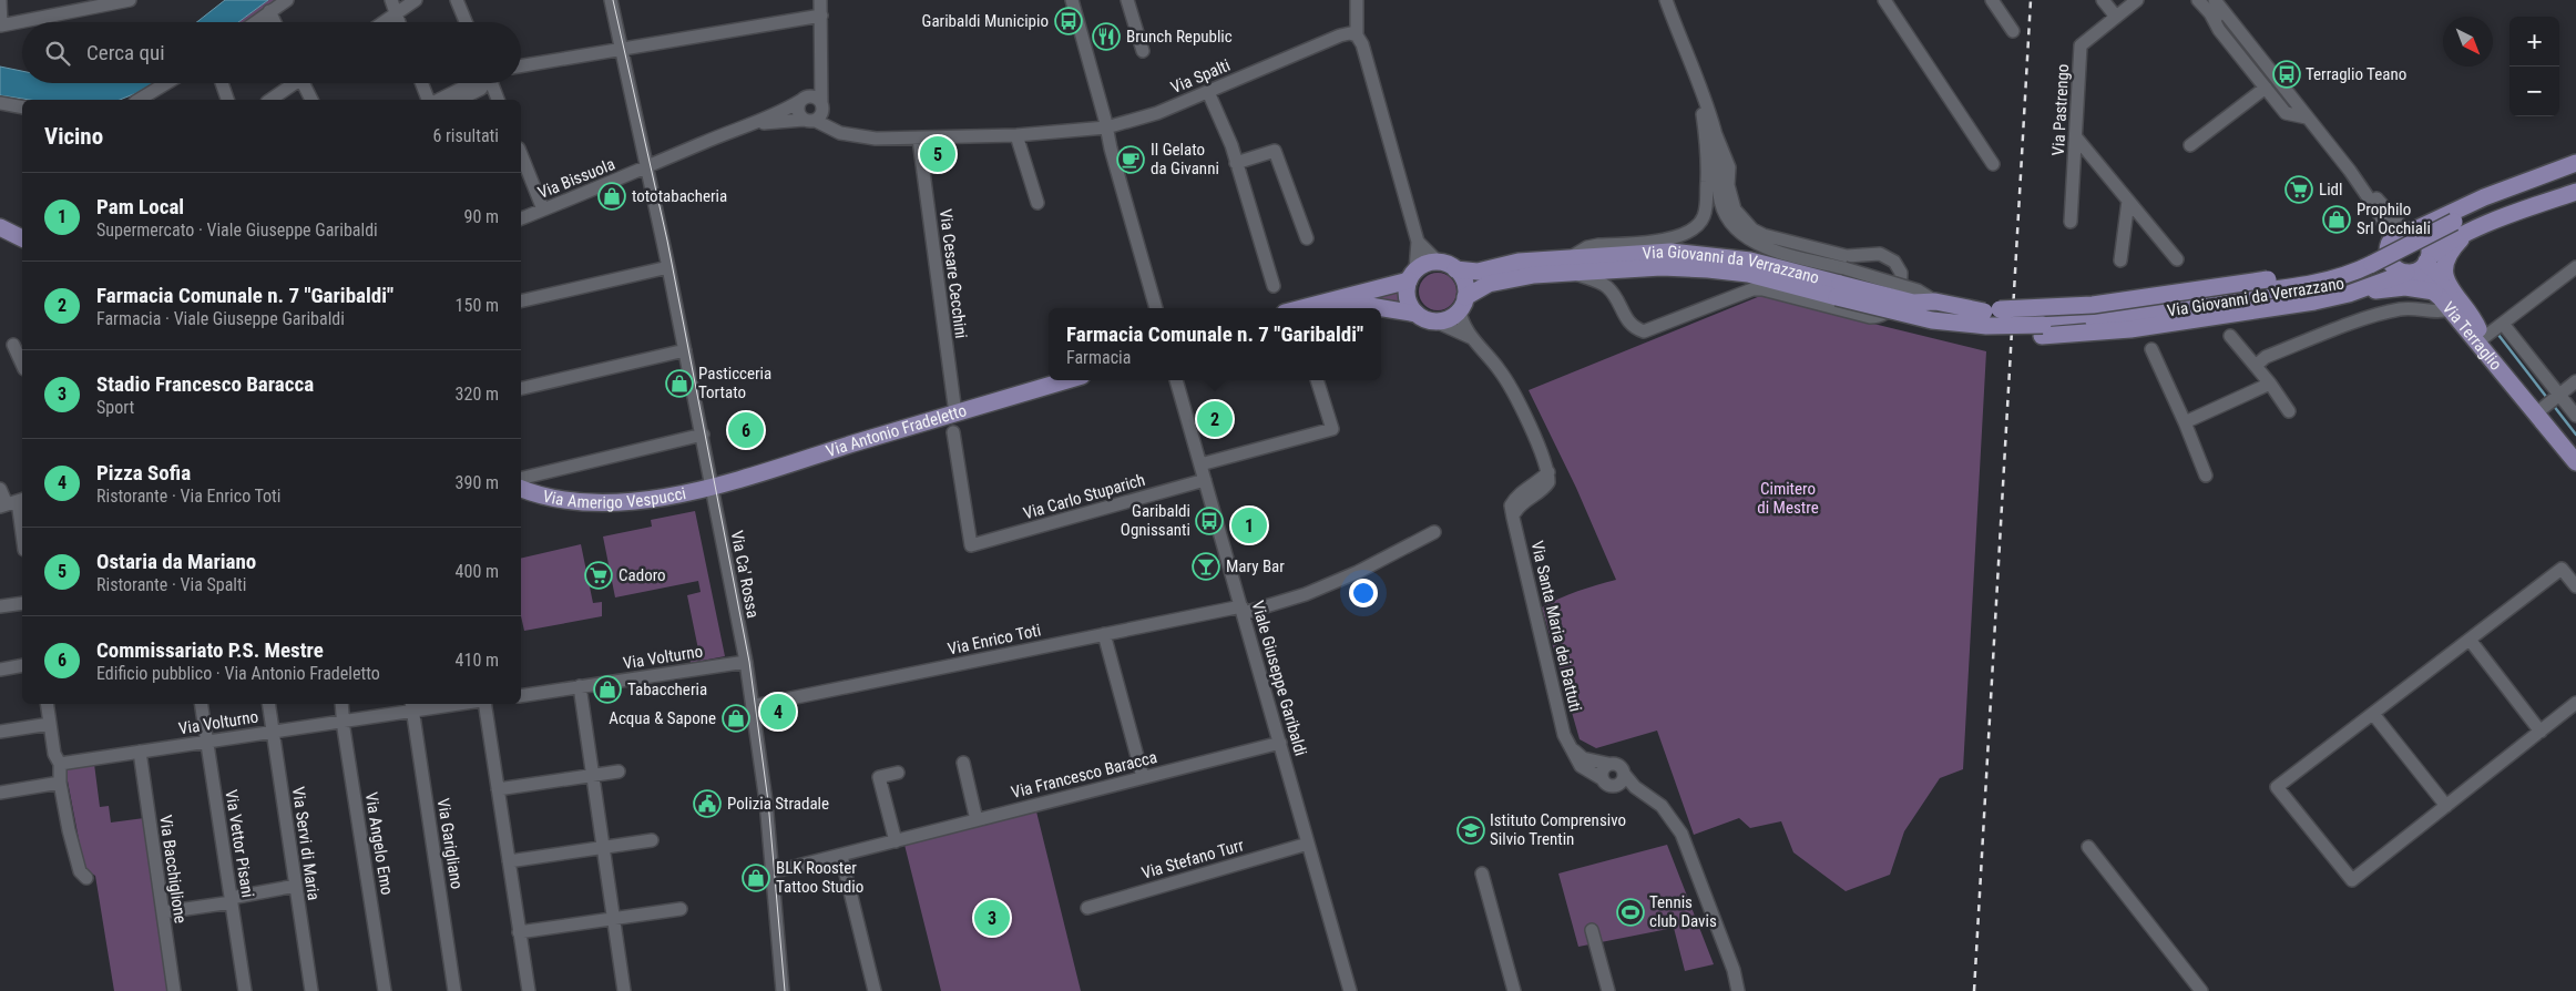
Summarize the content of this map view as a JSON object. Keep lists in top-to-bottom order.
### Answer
{
  "streets": {
    "main road": [
      "Via Giovanni da Verrazzano",
      "Via Terraglio",
      "Via Antonio Fradeletto",
      "Via Amerigo Vespucci"
    ],
    "street": [
      "Via Spalti",
      "Via Pastrengo",
      "Via Bissuola",
      "Via Cesare Cecchini",
      "Via Carlo Stuparich",
      "Via Ca' Rossa",
      "Via Santa Maria dei Battuti",
      "Via Enrico Toti",
      "Via Volturno",
      "Viale Giuseppe Garibaldi",
      "Via Francesco Baracca",
      "Via Vettor Pisani",
      "Via Servi di Maria",
      "Via Angelo Emo",
      "Via Garigliano",
      "Via Stefano Turr",
      "Via Bacchiglione"
    ]
  },
  "crossings": [
    ["Via Spalti", "Via Cesare Cecchini"],
    ["Via Bissuola", "Via Ca' Rossa"],
    ["Via Cesare Cecchini", "Via Antonio Fradeletto"],
    ["Via Antonio Fradeletto", "Via Amerigo Vespucci"],
    ["Via Antonio Fradeletto", "Via Ca' Rossa"],
    ["Via Amerigo Vespucci", "Via Ca' Rossa"],
    ["Via Carlo Stuparich", "Viale Giuseppe Garibaldi"],
    ["Via Ca' Rossa", "Via Enrico Toti"],
    ["Via Ca' Rossa", "Via Volturno"],
    ["Via Ca' Rossa", "Via Francesco Baracca"],
    ["Via Enrico Toti", "Viale Giuseppe Garibaldi"],
    ["Via Volturno", "Via Vettor Pisani"],
    ["Via Volturno", "Via Servi di Maria"],
    ["Via Volturno", "Via Angelo Emo"],
    ["Via Volturno", "Via Garigliano"],
    ["Via Volturno", "Via Bacchiglione"],
    ["Viale Giuseppe Garibaldi", "Via Francesco Baracca"],
    ["Viale Giuseppe Garibaldi", "Via Stefano Turr"]
  ],
  "parks": ["Cimitero di Mestre"],
  "places": {
    "bus stop": ["Garibaldi Municipio", "Terraglio Teano", "Garibaldi Ognissanti"],
    "restaurant": ["Brunch Republic"],
    "cafe": ["Il Gelato da Givanni"],
    "supermarket": ["Lidl", "Cadoro"],
    "shop": [
      "tototabacheria",
      "Prophilo Srl Occhiali",
      "Pasticceria Tortato",
      "Tabaccheria",
      "Acqua & Sapone",
      "BLK Rooster Tattoo Studio"
    ],
    "bar": ["Mary Bar"],
    "public building": ["Polizia Stradale"],
    "school or university": ["Istituto Comprensivo Silvio Trentin"],
    "sports": ["Tennis club Davis"]
  },
  "north": "bottom right",
  "page": {
    "map_buttons": ["+", "−"],
    "search": "Cerca qui",
    "heading": ["Vicino", "6 risultati"],
    "pins": [
      "5",
      "2",
      "6",
      "1",
      "4",
      "3"
    ],
    "list": [
      {
        "mark": "1",
        "name": "Pam Local",
        "note": "Supermercato · Viale Giuseppe Garibaldi",
        "value": "90 m"
      },
      {
        "mark": "2",
        "name": "Farmacia Comunale n. 7 \"Garibaldi\"",
        "note": "Farmacia · Viale Giuseppe Garibaldi",
        "value": "150 m"
      },
      {
        "mark": "3",
        "name": "Stadio Francesco Baracca",
        "note": "Sport",
        "value": "320 m"
      },
      {
        "mark": "4",
        "name": "Pizza Sofia",
        "note": "Ristorante · Via Enrico Toti",
        "value": "390 m"
      },
      {
        "mark": "5",
        "name": "Ostaria da Mariano",
        "note": "Ristorante · Via Spalti",
        "value": "400 m"
      },
      {
        "mark": "6",
        "name": "Commissariato P.S. Mestre",
        "note": "Edificio pubblico · Via Antonio Fradeletto",
        "value": "410 m"
      }
    ],
    "popup": ["Farmacia Comunale n. 7 \"Garibaldi\"", "Farmacia"]
  }
}
